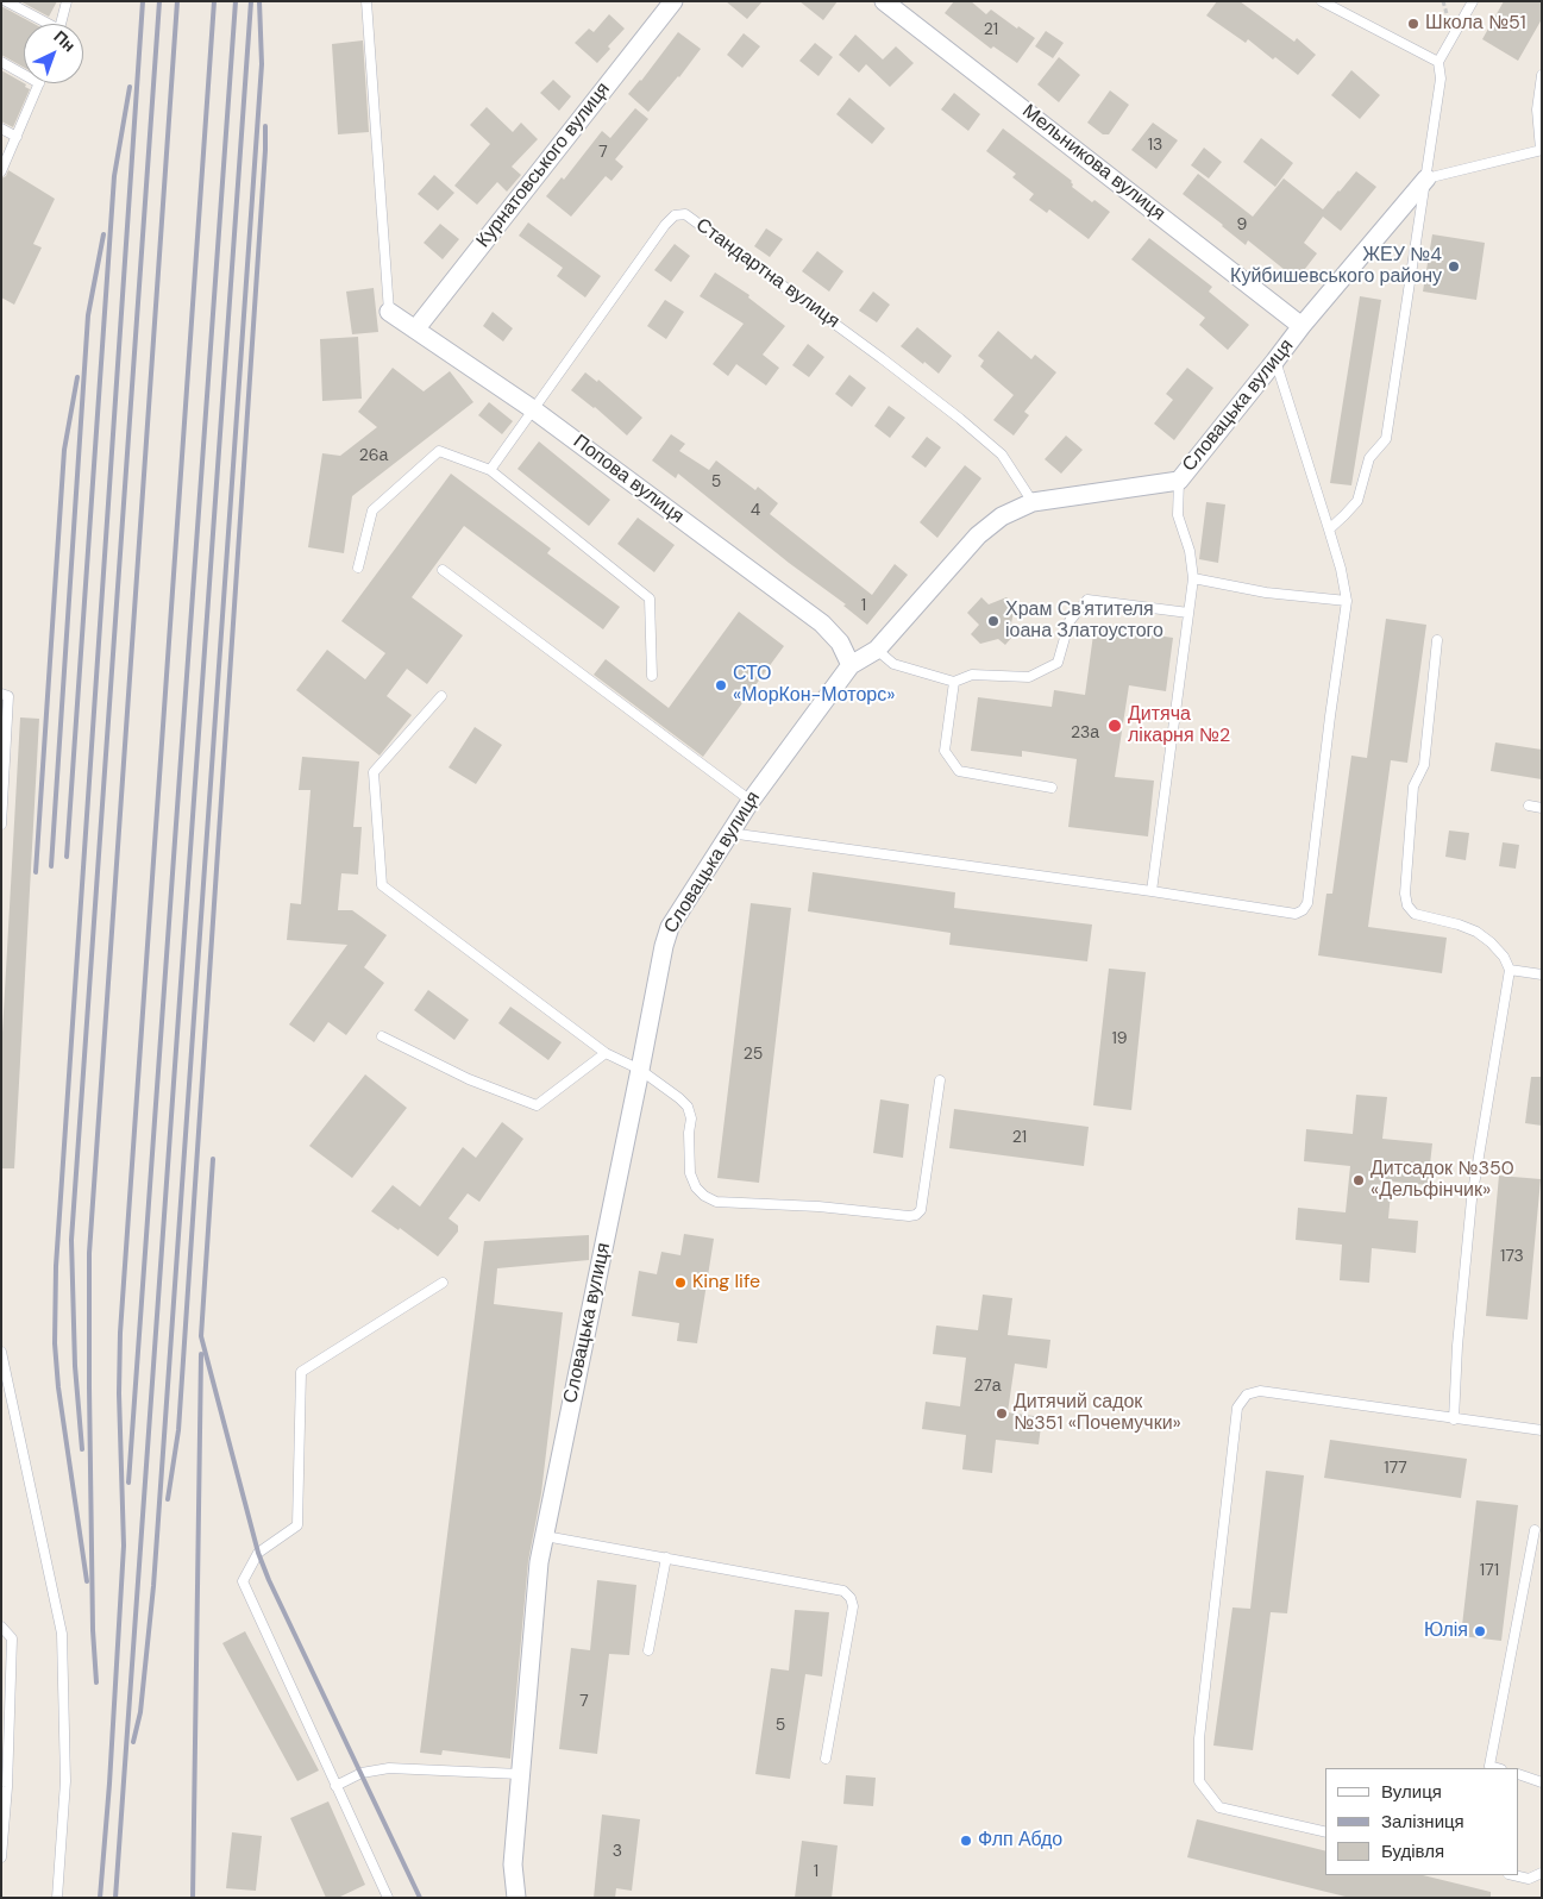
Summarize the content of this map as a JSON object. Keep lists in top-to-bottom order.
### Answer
{
  "streets": {
    "street": [
      "Мельникова вулиця",
      "Курнатовського вулиця",
      "Словацька вулиця",
      "Попова вулиця"
    ],
    "lane": ["Стандартна вулиця"]
  },
  "crossings": [
    ["Мельникова вулиця", "Словацька вулиця"],
    ["Курнатовського вулиця", "Попова вулиця"],
    ["Стандартна вулиця", "Словацька вулиця"],
    ["Стандартна вулиця", "Попова вулиця"],
    ["Словацька вулиця", "Попова вулиця"]
  ],
  "places": [
    "Школа №51",
    "ЖЕУ №4 Куйбишевського району",
    "Храм Св'ятителя іоана Златоустого",
    "СТО «МорКон-Моторс»",
    "Дитяча лікарня №2",
    "Дитсадок №350 «Дельфінчик»",
    "King life",
    "Дитячий садок №351 «Почемучки»",
    "Юлія",
    "Флп Абдо"
  ],
  "house_numbers": [
    "21",
    "13",
    "7",
    "9",
    "26а",
    "5",
    "4",
    "1",
    "23а",
    "19",
    "25",
    "21",
    "173",
    "27а",
    "177",
    "171",
    "7",
    "5",
    "3",
    "1"
  ],
  "legend": ["Вулиця", "Залізниця", "Будівля"],
  "north": "top right"
}
